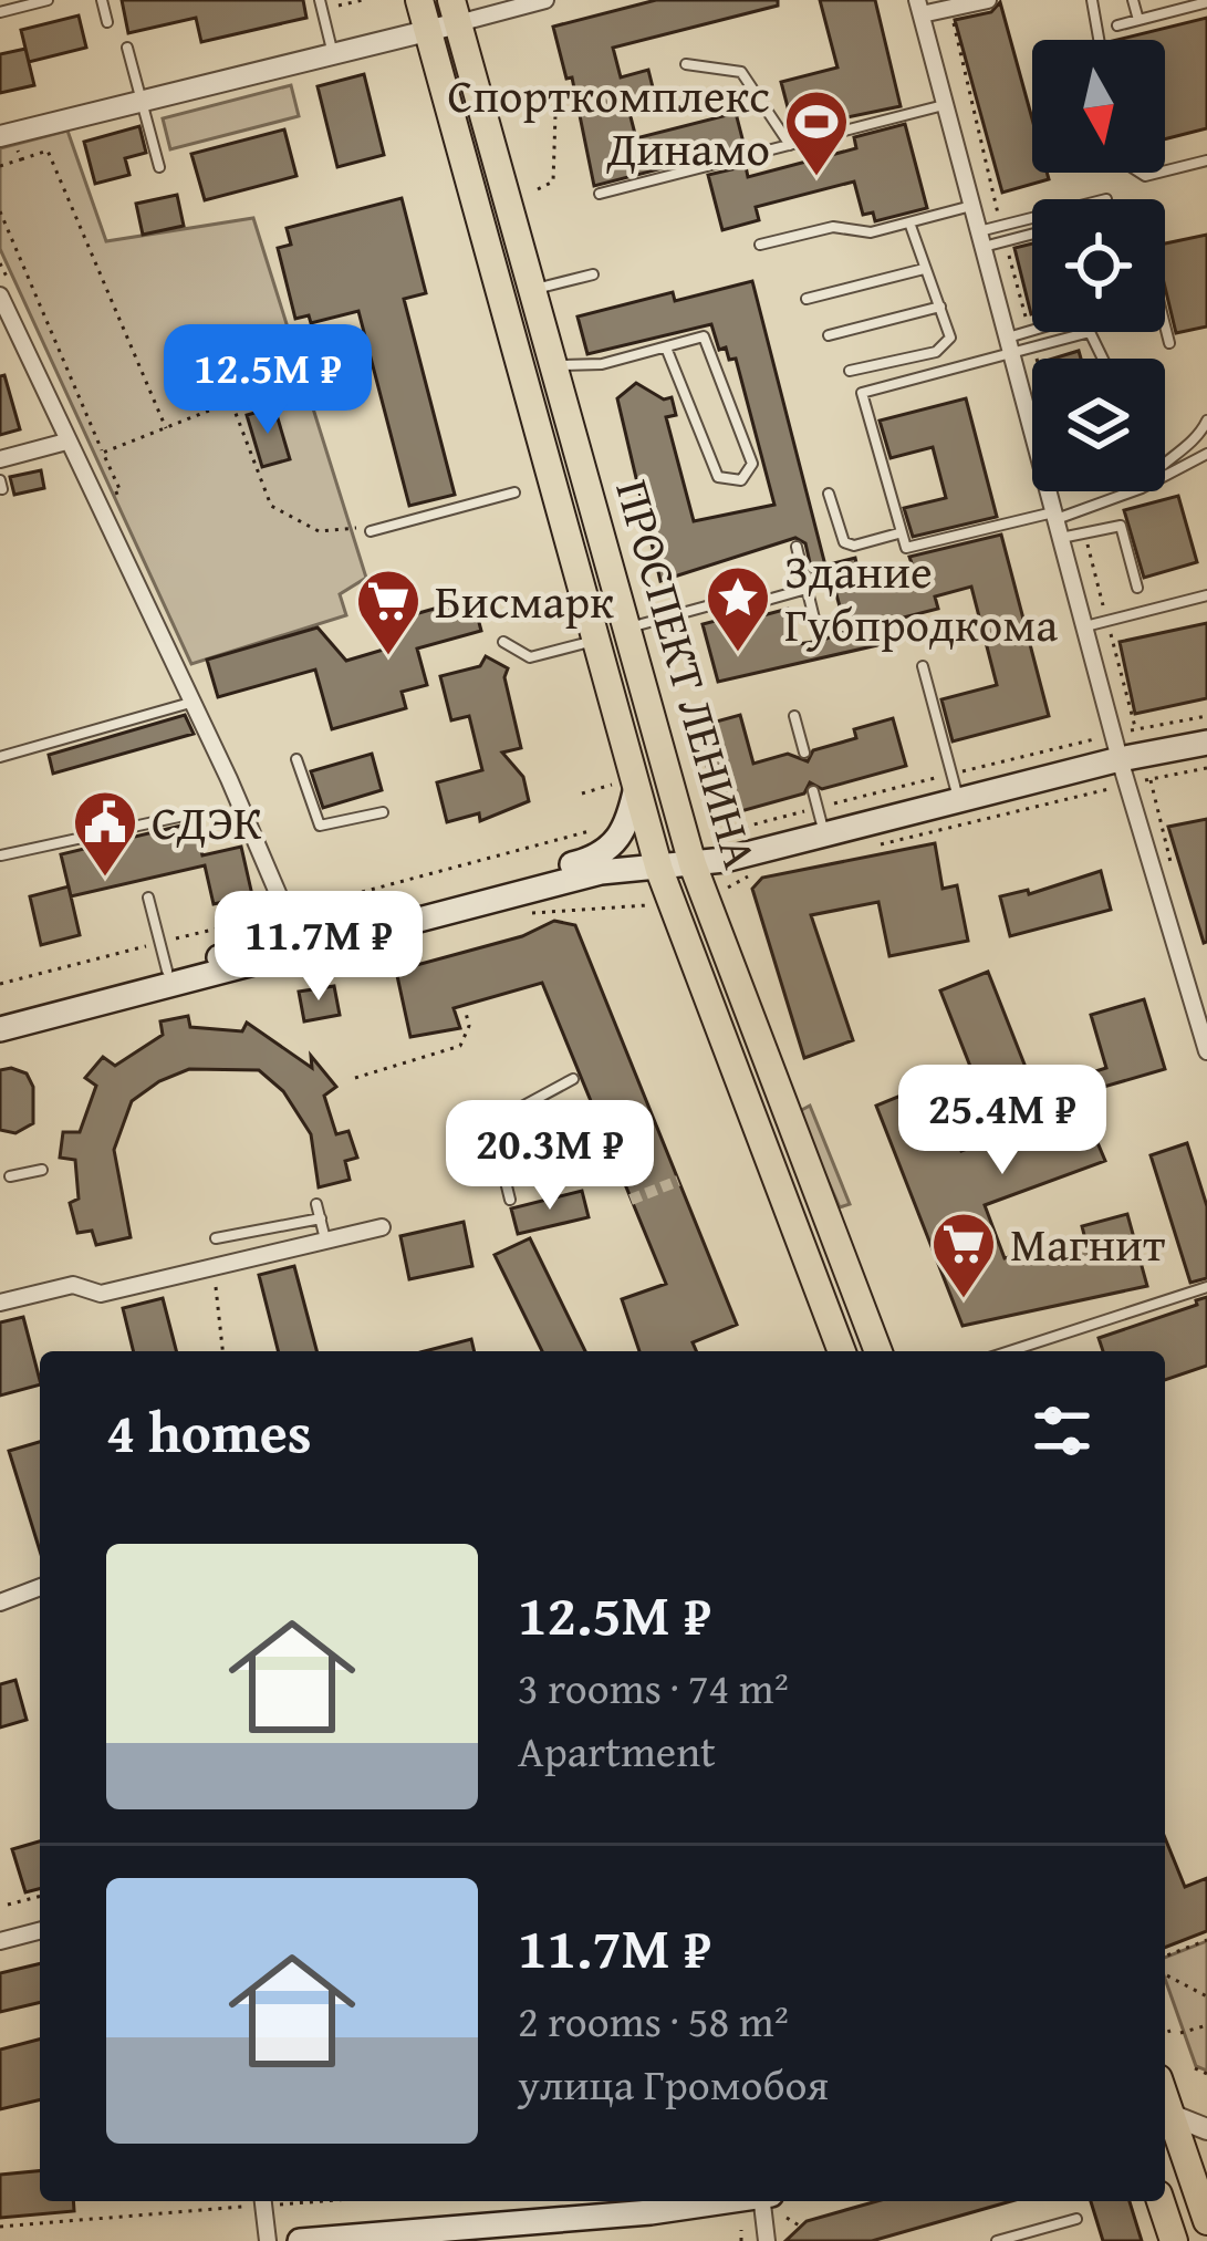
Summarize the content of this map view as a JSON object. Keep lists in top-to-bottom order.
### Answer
{
  "streets": {
    "highway": ["ПРОСПЕКТ ЛЕНИНА"]
  },
  "places": {
    "sports": ["Спорткомплекс Динамо"],
    "place": ["Здание Губпродкома"],
    "supermarket": ["Бисмарк", "Магнит"],
    "public building": ["СДЭК"]
  },
  "north": "bottom",
  "page": {
    "price": [
      "12.5M ₽",
      "11.7M ₽",
      "25.4M ₽",
      "20.3M ₽"
    ],
    "heading": "4 homes",
    "list": [
      {
        "name": "12.5M ₽",
        "note": "3 rooms · 74 m² · Apartment"
      },
      {
        "name": "11.7M ₽",
        "note": "2 rooms · 58 m² · улица Громобоя"
      }
    ]
  }
}
